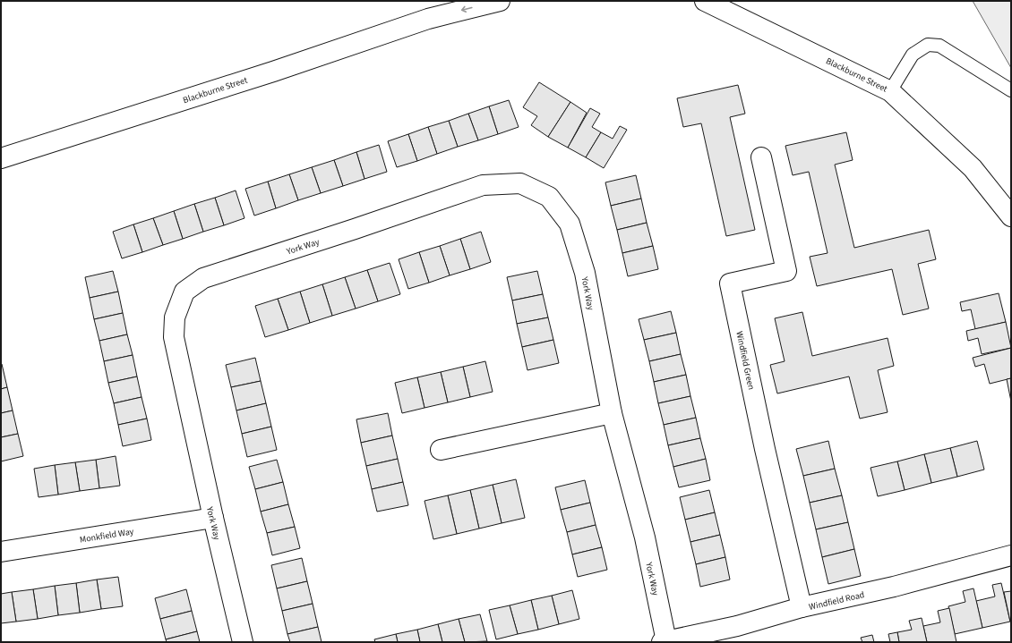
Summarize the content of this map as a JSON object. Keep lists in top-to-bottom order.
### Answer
{
  "streets": {
    "street": [
      "Blackburne Street",
      "York Way",
      "Windfield Green",
      "Monkfield Way",
      "Windfield Road"
    ]
  },
  "crossings": [
    ["York Way", "Monkfield Way"],
    ["York Way", "Windfield Road"],
    ["Windfield Green", "Windfield Road"]
  ]
}
